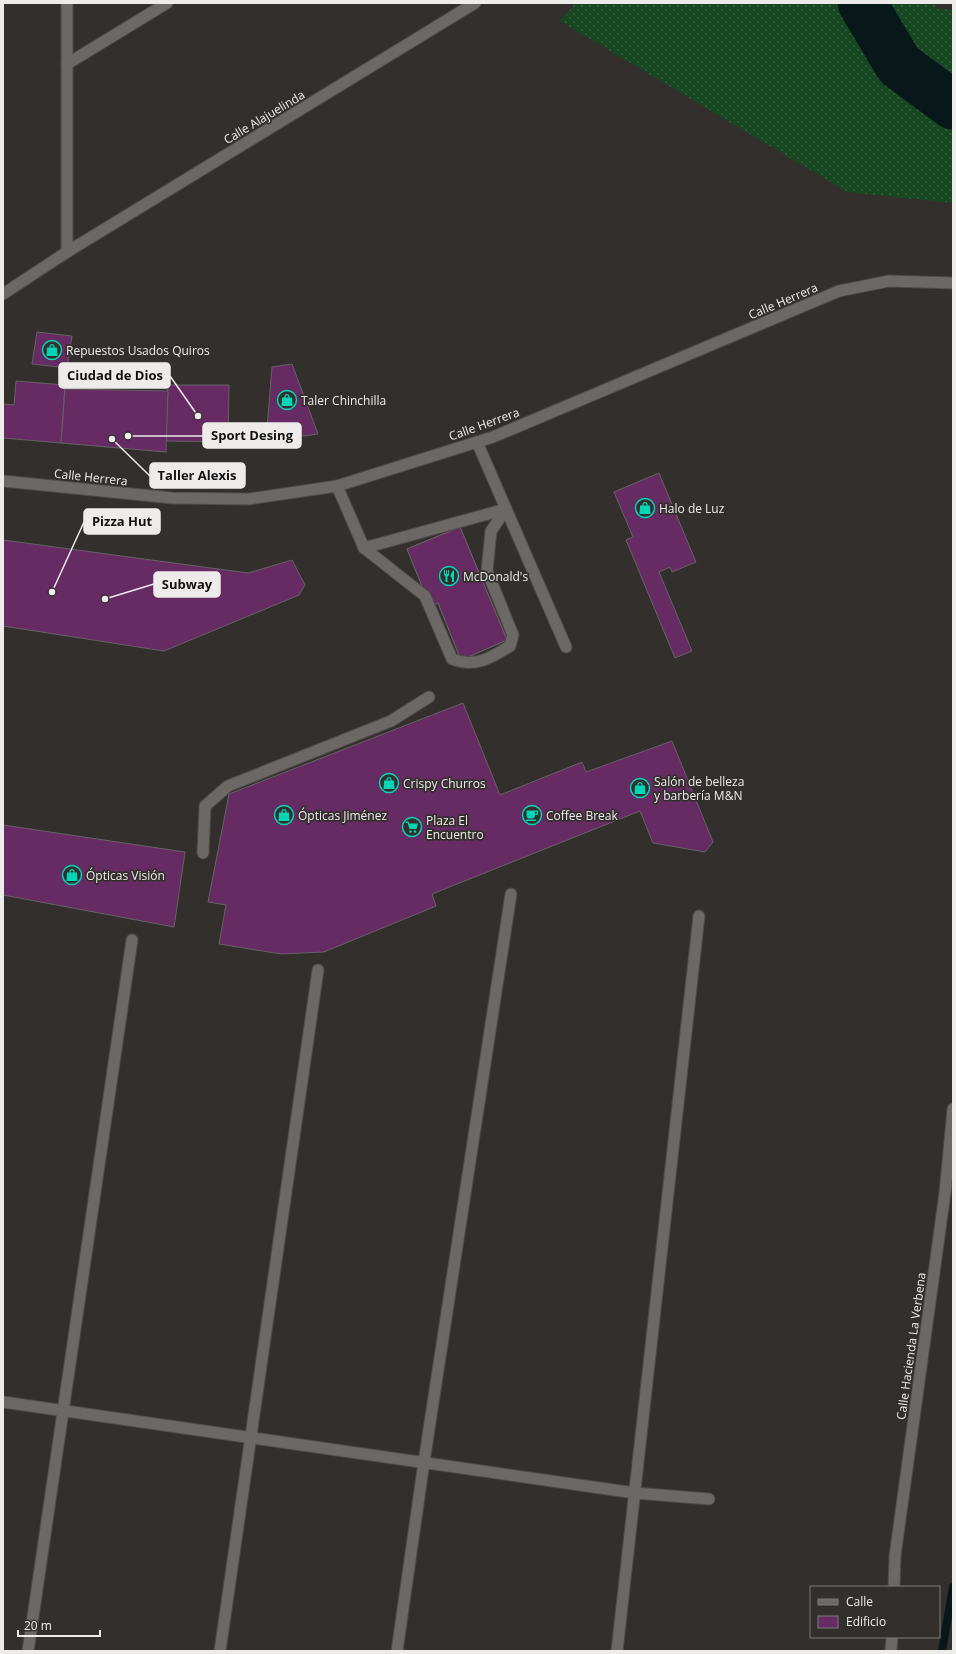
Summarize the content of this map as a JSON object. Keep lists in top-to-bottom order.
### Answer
{
  "streets": {
    "street": ["Calle Alajuelinda", "Calle Herrera", "Calle Hacienda La Verbena"]
  },
  "places": {
    "shop": [
      "Repuestos Usados Quiros",
      "Taler Chinchilla",
      "Halo de Luz",
      "Crispy Churros",
      "Salón de belleza y barbería M&N",
      "Ópticas Jiménez",
      "Ópticas Visión"
    ],
    "other": [
      "Ciudad de Dios",
      "Sport Desing",
      "Taller Alexis",
      "Pizza Hut",
      "Subway"
    ],
    "restaurant": ["McDonald's"],
    "cafe": ["Coffee Break"],
    "supermarket": ["Plaza El Encuentro"]
  },
  "legend": ["Calle", "Edificio"],
  "scale_bar": "20 m"
}
